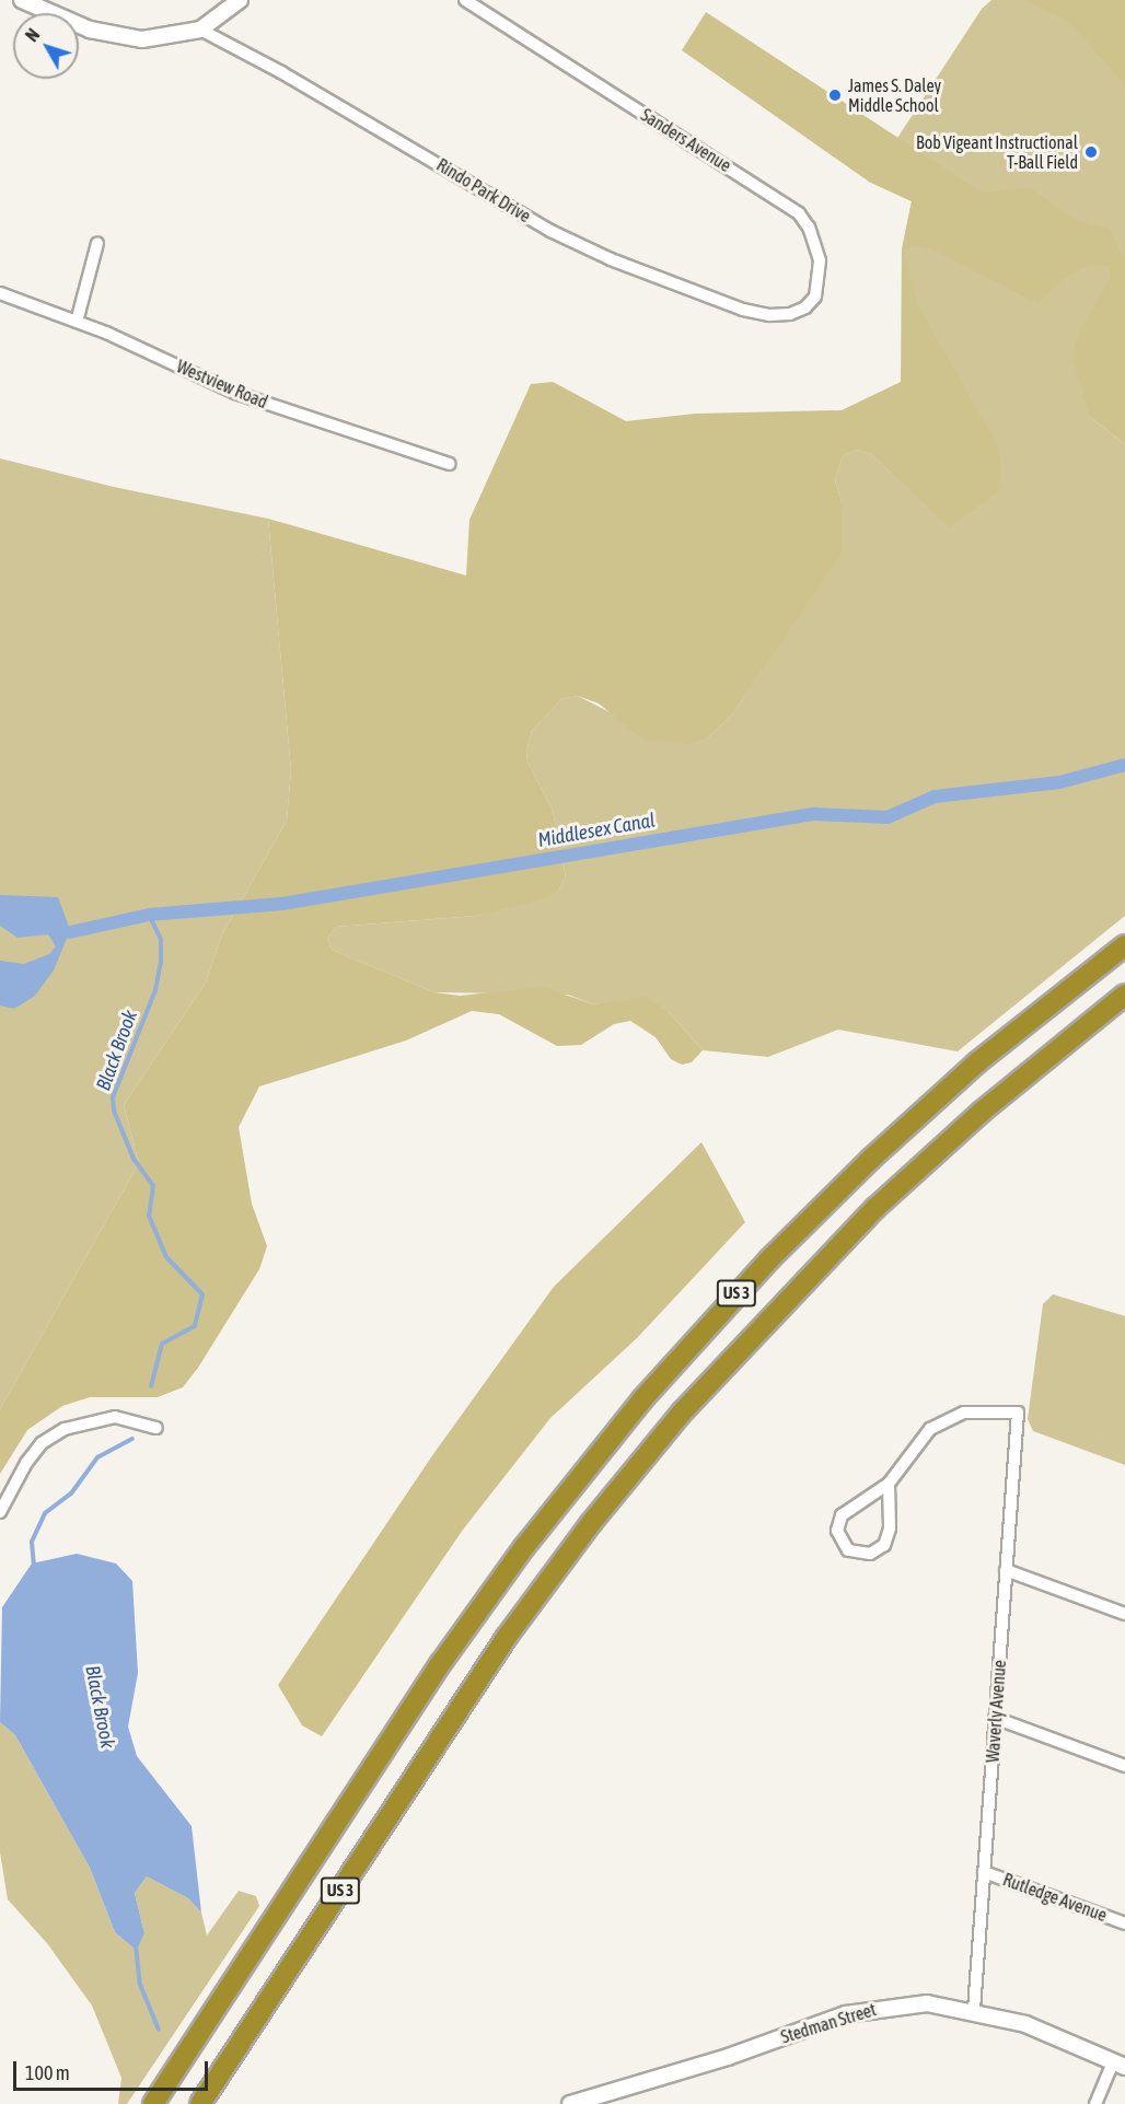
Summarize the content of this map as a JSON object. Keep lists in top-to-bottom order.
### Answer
{
  "streets": {
    "highway": ["US 3"],
    "main road": ["Stedman Street"],
    "street": [
      "Sanders Avenue",
      "Rindo Park Drive",
      "Westview Road",
      "Waverly Avenue",
      "Rutledge Avenue"
    ]
  },
  "crossings": [
    ["Sanders Avenue", "Rindo Park Drive"],
    ["Waverly Avenue", "Rutledge Avenue"],
    ["Waverly Avenue", "Stedman Street"]
  ],
  "water": ["Middlesex Canal", "Black Brook"],
  "places": ["James S. Daley Middle School", "Bob Vigeant Instructional T-Ball Field"],
  "scale_bar": "100 m",
  "north": "top left"
}
